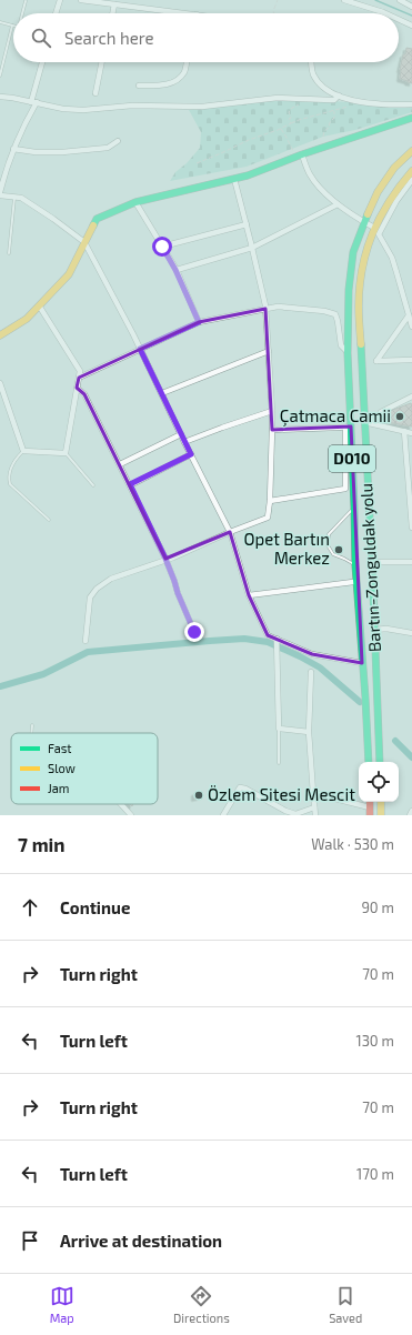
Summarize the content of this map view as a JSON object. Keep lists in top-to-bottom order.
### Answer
{
  "streets": {
    "main road": ["D010", "Bartın-Zonguldak yolu"]
  },
  "places": ["Çatmaca Camii", "Opet Bartın Merkez", "Özlem Sitesi Mescit"],
  "legend": ["Fast", "Slow", "Jam"],
  "page": {
    "search": "Search here",
    "heading": ["7 min", "Walk · 530 m"],
    "list": [
      ["Continue", "90 m"],
      ["Turn right", "70 m"],
      ["Turn left", "130 m"],
      ["Turn right", "70 m"],
      ["Turn left", "170 m"],
      "Arrive at destination"
    ],
    "nav": ["Map", "Directions", "Saved"]
  }
}
